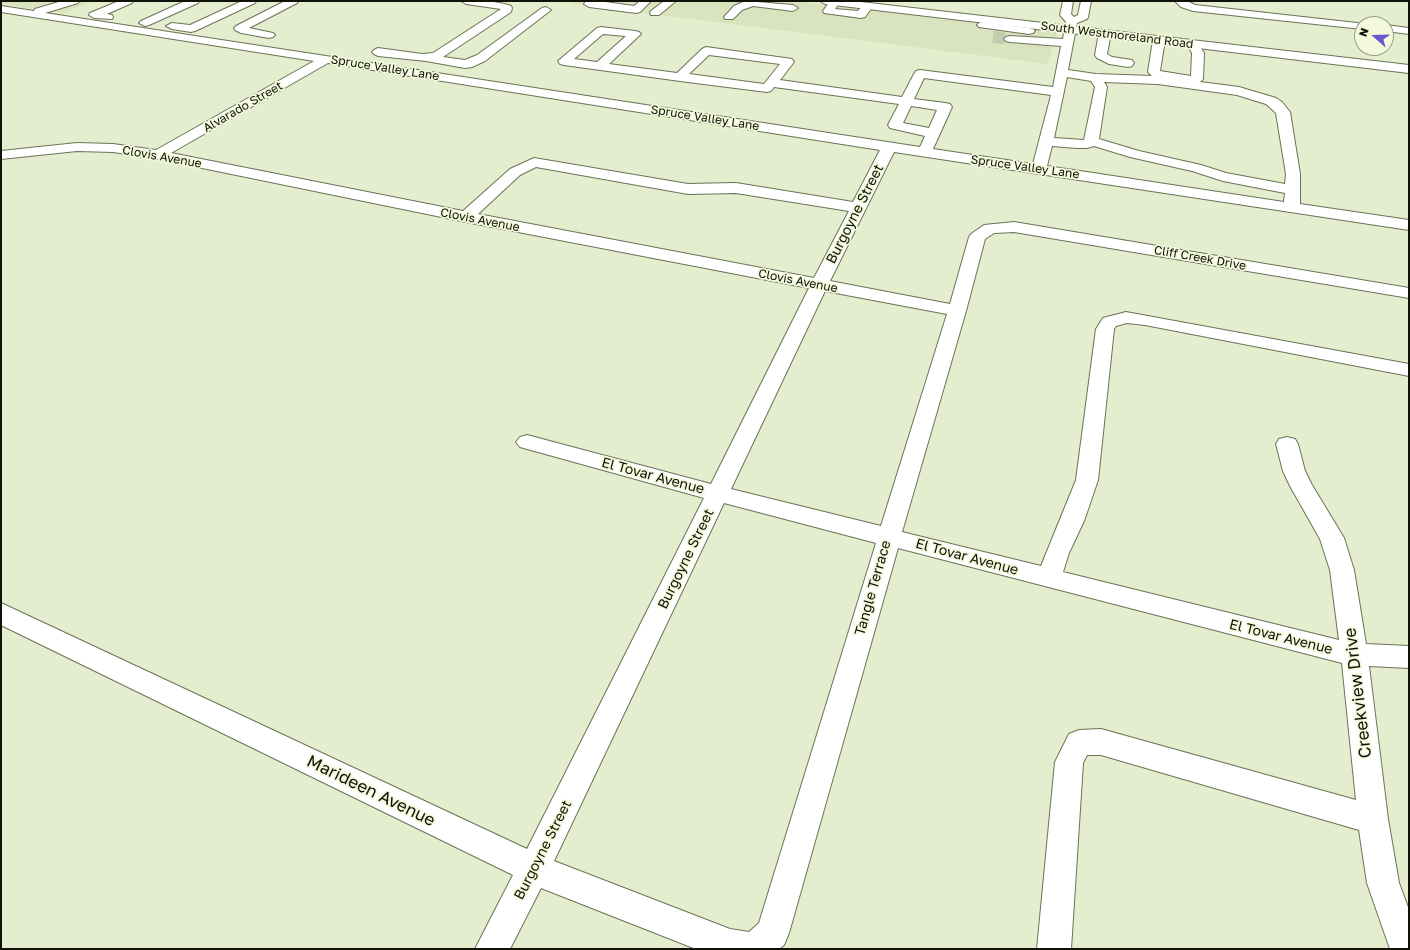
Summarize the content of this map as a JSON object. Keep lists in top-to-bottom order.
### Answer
{
  "streets": {
    "street": [
      "South Westmoreland Road",
      "Spruce Valley Lane",
      "Alvarado Street",
      "Clovis Avenue",
      "Burgoyne Street",
      "Cliff Creek Drive",
      "El Tovar Avenue",
      "Tangle Terrace",
      "Creekview Drive",
      "Marideen Avenue"
    ]
  },
  "crossings": [
    ["Spruce Valley Lane", "Alvarado Street"],
    ["Spruce Valley Lane", "Burgoyne Street"],
    ["Alvarado Street", "Clovis Avenue"],
    ["Clovis Avenue", "Burgoyne Street"],
    ["Clovis Avenue", "Tangle Terrace"],
    ["Burgoyne Street", "El Tovar Avenue"],
    ["Burgoyne Street", "Marideen Avenue"],
    ["Cliff Creek Drive", "Tangle Terrace"],
    ["El Tovar Avenue", "Tangle Terrace"],
    ["El Tovar Avenue", "Creekview Drive"]
  ],
  "north": "left"
}
